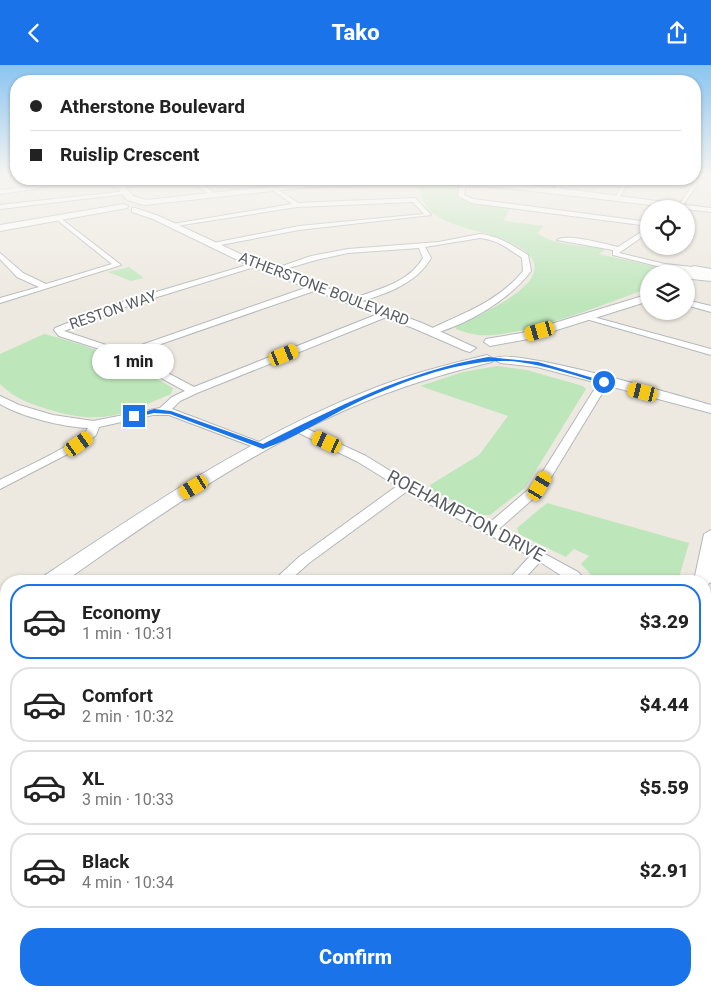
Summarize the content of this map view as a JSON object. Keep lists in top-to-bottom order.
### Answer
{
  "streets": {
    "street": ["ATHERSTONE BOULEVARD", "RESTON WAY", "ROEHAMPTON DRIVE"]
  },
  "crossings": [
    ["ATHERSTONE BOULEVARD", "RESTON WAY"]
  ],
  "page": {
    "header": "Tako",
    "banner": ["Atherstone Boulevard", "Ruislip Crescent"],
    "bubble": "1 min",
    "list": [
      {
        "name": "Economy",
        "note": "1 min · 10:31",
        "value": "$3.29"
      },
      {
        "name": "Comfort",
        "note": "2 min · 10:32",
        "value": "$4.44"
      },
      {
        "name": "XL",
        "note": "3 min · 10:33",
        "value": "$5.59"
      },
      {
        "name": "Black",
        "note": "4 min · 10:34",
        "value": "$2.91"
      }
    ],
    "buttons": "Confirm"
  }
}
